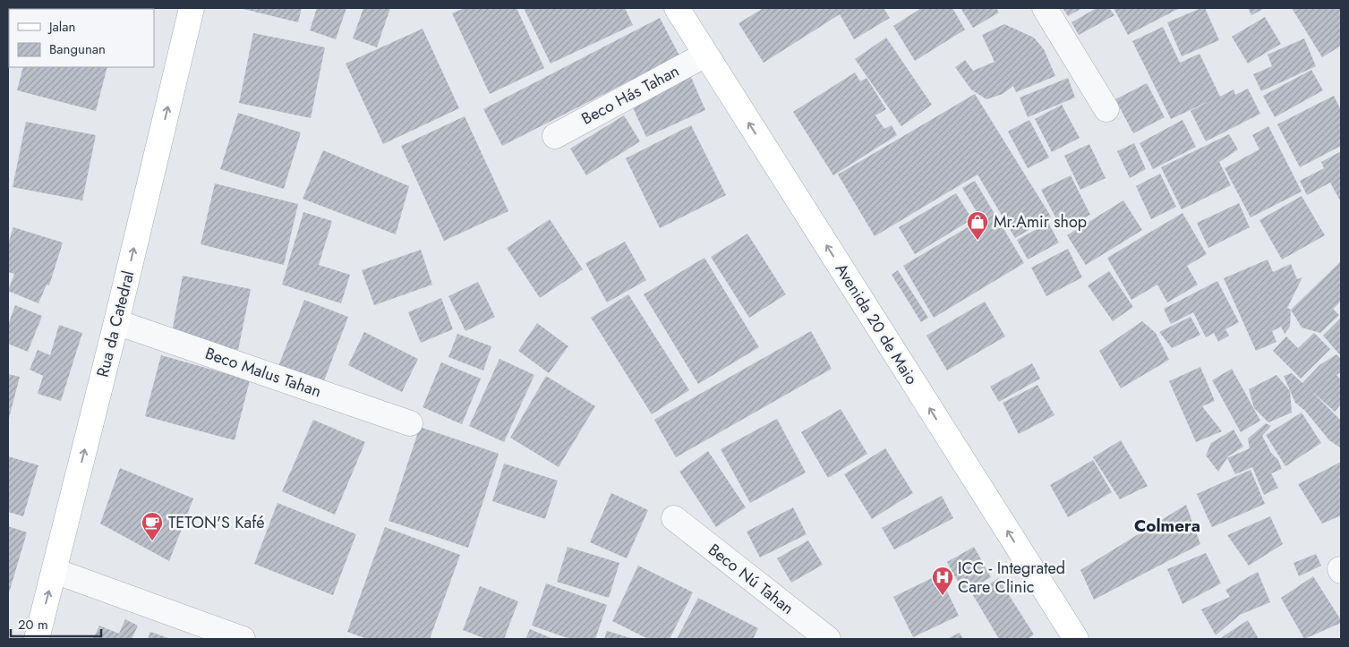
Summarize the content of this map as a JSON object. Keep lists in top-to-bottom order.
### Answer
{
  "streets": {
    "main road": ["Rua da Catedral", "Avenida 20 de Maio"],
    "street": ["Beco Hás Tahan", "Beco Malus Tahan", "Beco Nú Tahan"]
  },
  "crossings": [
    ["Beco Hás Tahan", "Avenida 20 de Maio"],
    ["Rua da Catedral", "Beco Malus Tahan"]
  ],
  "one_way": ["Rua da Catedral", "Avenida 20 de Maio"],
  "districts": ["Colmera"],
  "places": {
    "shop": ["Mr.Amir shop"],
    "cafe": ["TETON'S Kafé"],
    "hospital": ["ICC - Integrated Care Clinic"]
  },
  "legend": ["Jalan", "Bangunan"],
  "scale_bar": "20 m"
}
